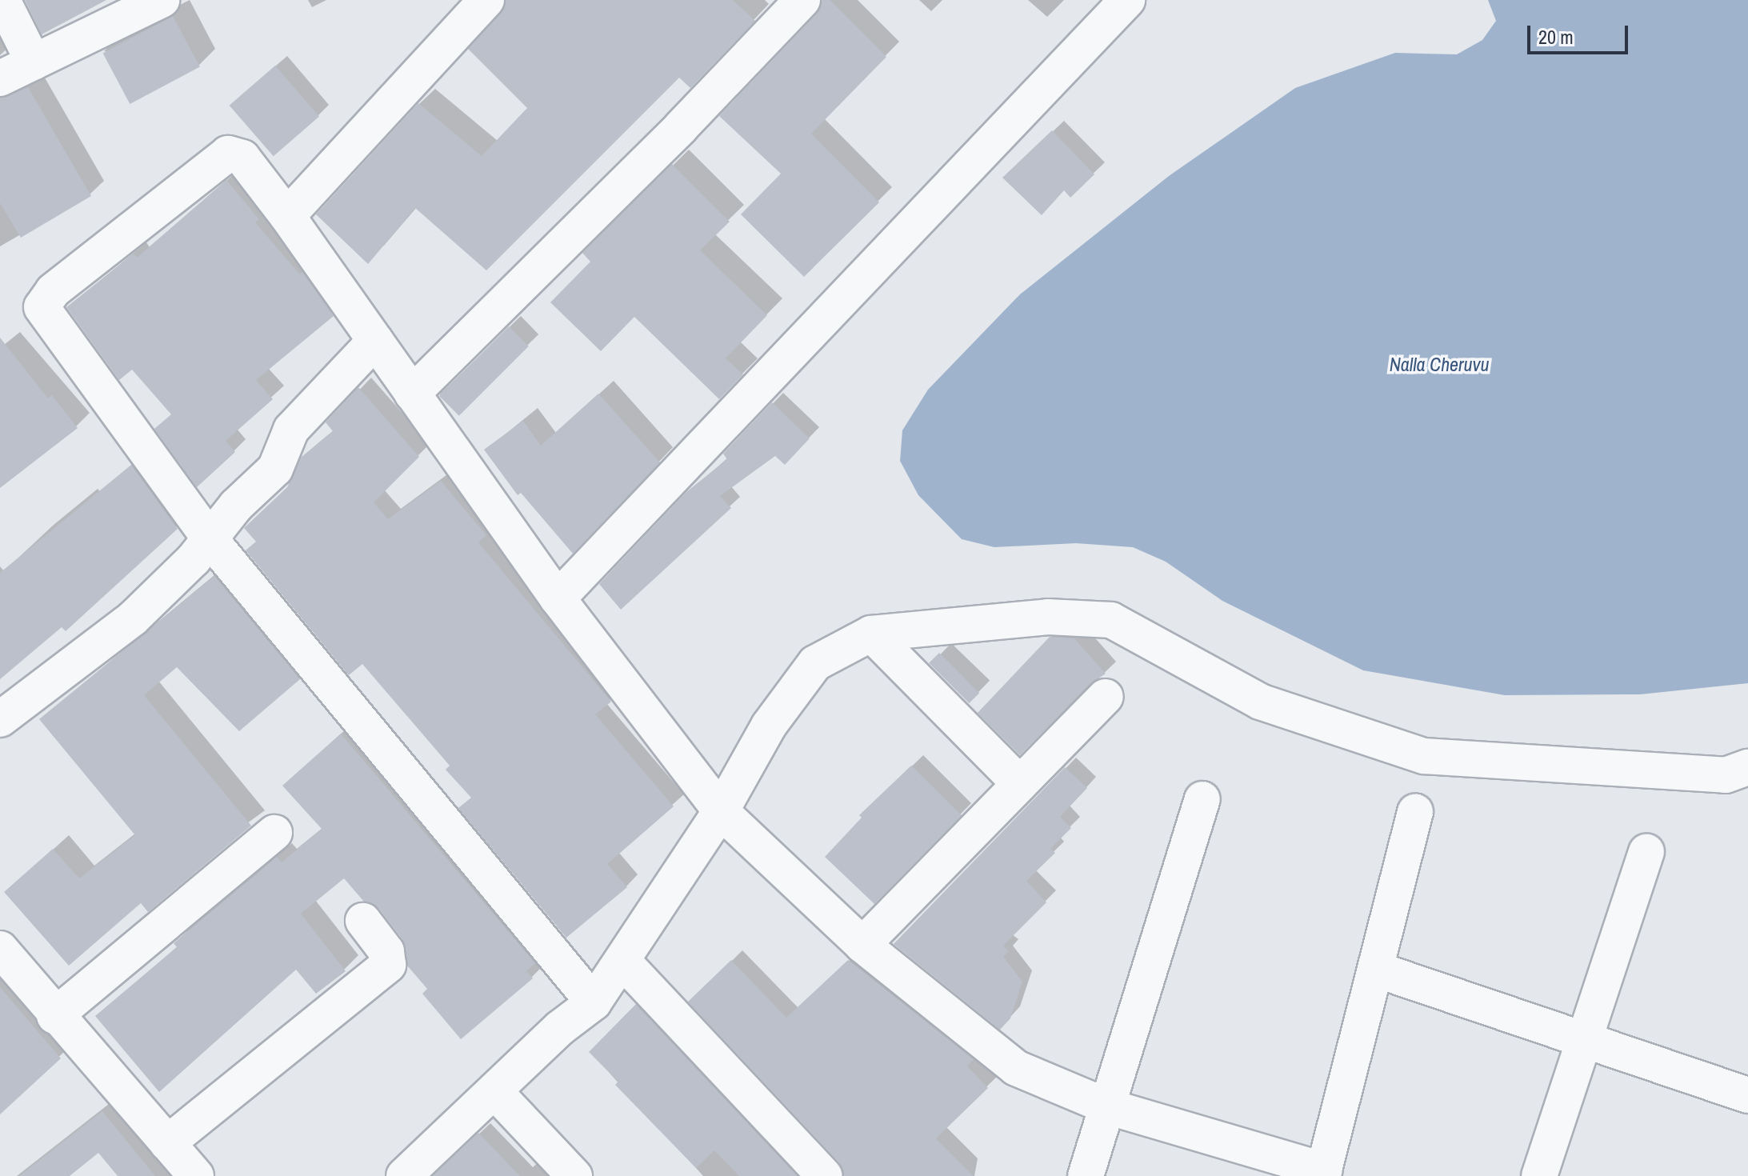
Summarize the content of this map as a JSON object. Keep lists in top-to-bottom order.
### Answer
{
  "water": ["Nalla Cheruvu"],
  "scale_bar": "20 m"
}
